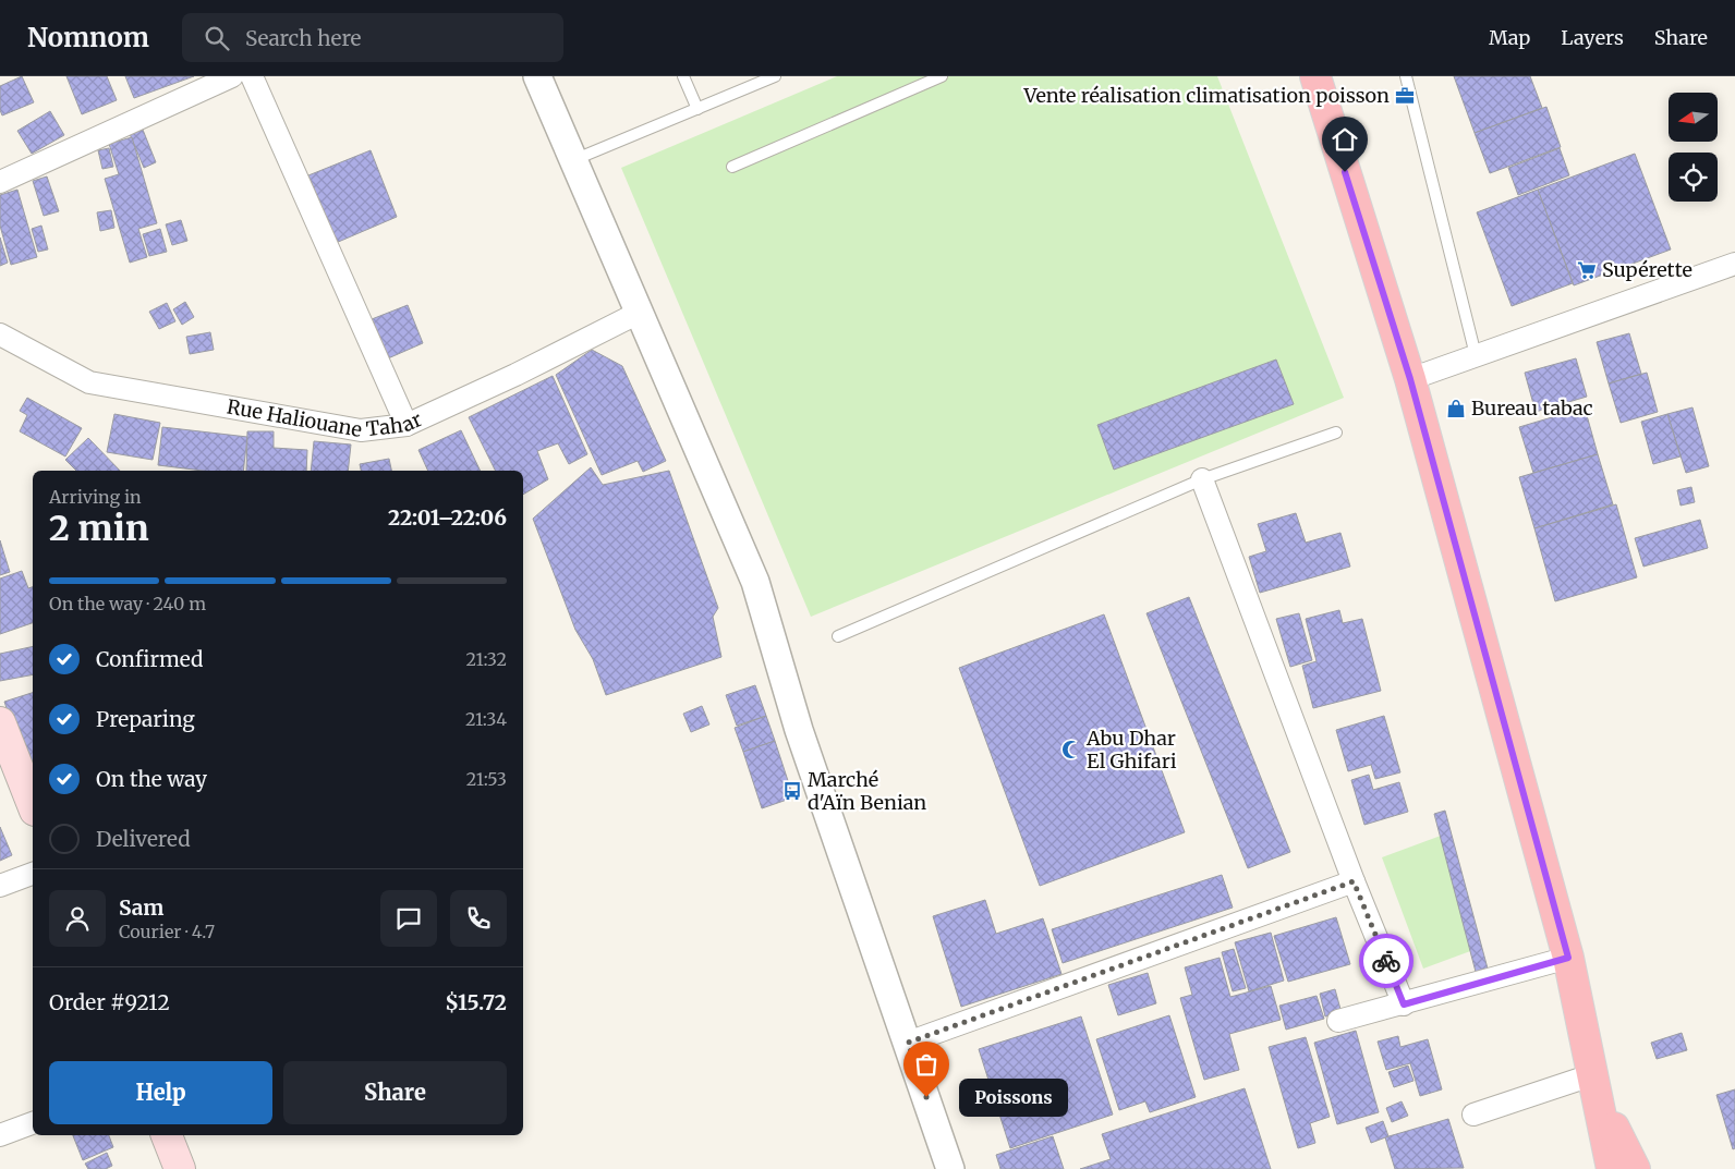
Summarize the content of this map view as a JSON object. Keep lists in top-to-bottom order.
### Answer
{
  "streets": {
    "street": ["Rue Haliouane Tahar"]
  },
  "places": {
    "office": ["Vente réalisation climatisation poisson"],
    "supermarket": ["Supérette"],
    "shop": ["Bureau tabac"],
    "mosque": ["Abu Dhar El Ghifari"],
    "bus stop": ["Marché d'Aïn Benian"],
    "other": ["Poissons"]
  },
  "north": "left",
  "page": {
    "header": "Nomnom",
    "search": "Search here",
    "nav": ["Map", "Layers", "Share"],
    "heading": ["2 min", "Arriving in", "22:01–22:06"],
    "panel": [
      "Sam",
      "Courier · 4.7",
      "Order #9212",
      "$15.72"
    ],
    "bar": "On the way · 240 m",
    "list": [
      ["Confirmed", "21:32"],
      ["Preparing", "21:34"],
      ["On the way", "21:53"],
      "Delivered"
    ],
    "buttons": ["Help", "Share"],
    "bubble": "Poissons"
  }
}
